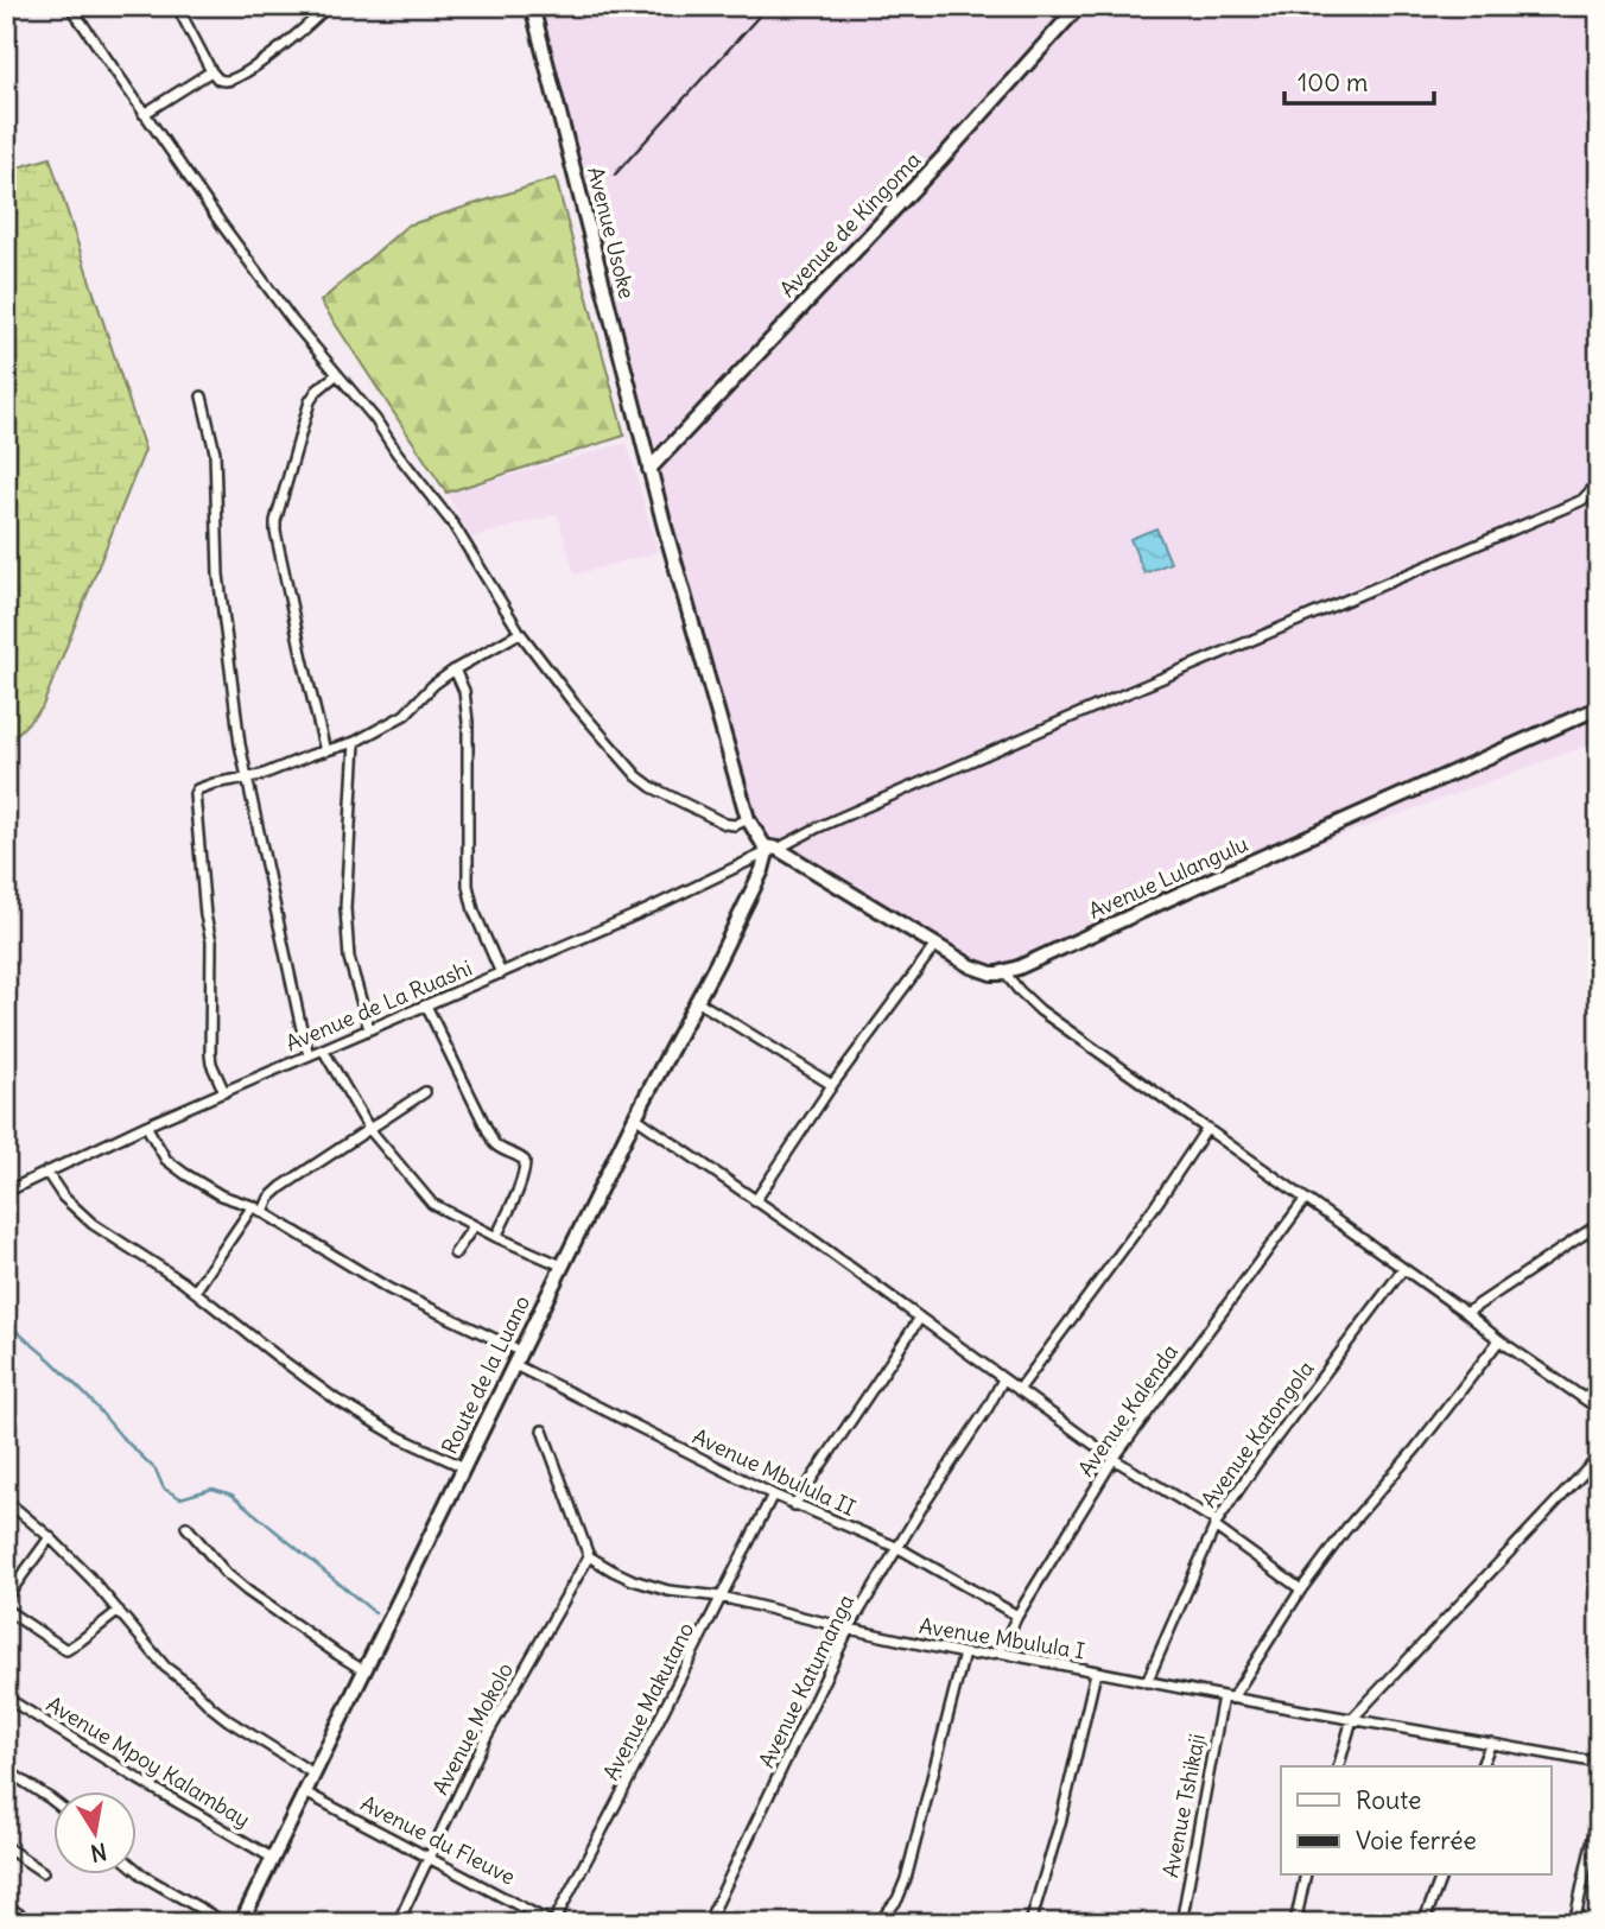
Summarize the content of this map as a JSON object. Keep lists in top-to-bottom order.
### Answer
{
  "streets": {
    "street": [
      "Avenue de Kingoma",
      "Avenue Usoke",
      "Avenue Lulangulu",
      "Avenue de La Ruashi",
      "Route de la Luano",
      "Avenue Kalenda",
      "Avenue Katongola",
      "Avenue Mbulula II",
      "Avenue Mbulula I",
      "Avenue Katumanga",
      "Avenue Makutano",
      "Avenue Mokolo",
      "Avenue Mpoy Kalambay",
      "Avenue Tshikaji",
      "Avenue du Fleuve"
    ]
  },
  "crossings": [
    ["Avenue de Kingoma", "Avenue Usoke"],
    ["Avenue Usoke", "Avenue de La Ruashi"],
    ["Avenue Usoke", "Route de la Luano"],
    ["Avenue de La Ruashi", "Route de la Luano"],
    ["Route de la Luano", "Avenue Mbulula II"],
    ["Route de la Luano", "Avenue Mpoy Kalambay"],
    ["Route de la Luano", "Avenue du Fleuve"],
    ["Avenue Kalenda", "Avenue Mbulula II"],
    ["Avenue Kalenda", "Avenue Mbulula I"],
    ["Avenue Katongola", "Avenue Mbulula I"],
    ["Avenue Mbulula II", "Avenue Katumanga"],
    ["Avenue Mbulula II", "Avenue Makutano"],
    ["Avenue Mbulula I", "Avenue Katumanga"],
    ["Avenue Mbulula I", "Avenue Makutano"],
    ["Avenue Mbulula I", "Avenue Mokolo"],
    ["Avenue Mbulula I", "Avenue Tshikaji"],
    ["Avenue Makutano", "Avenue du Fleuve"],
    ["Avenue Mokolo", "Avenue du Fleuve"]
  ],
  "legend": ["Route", "Voie ferrée"],
  "scale_bar": "100 m",
  "north": "bottom"
}
